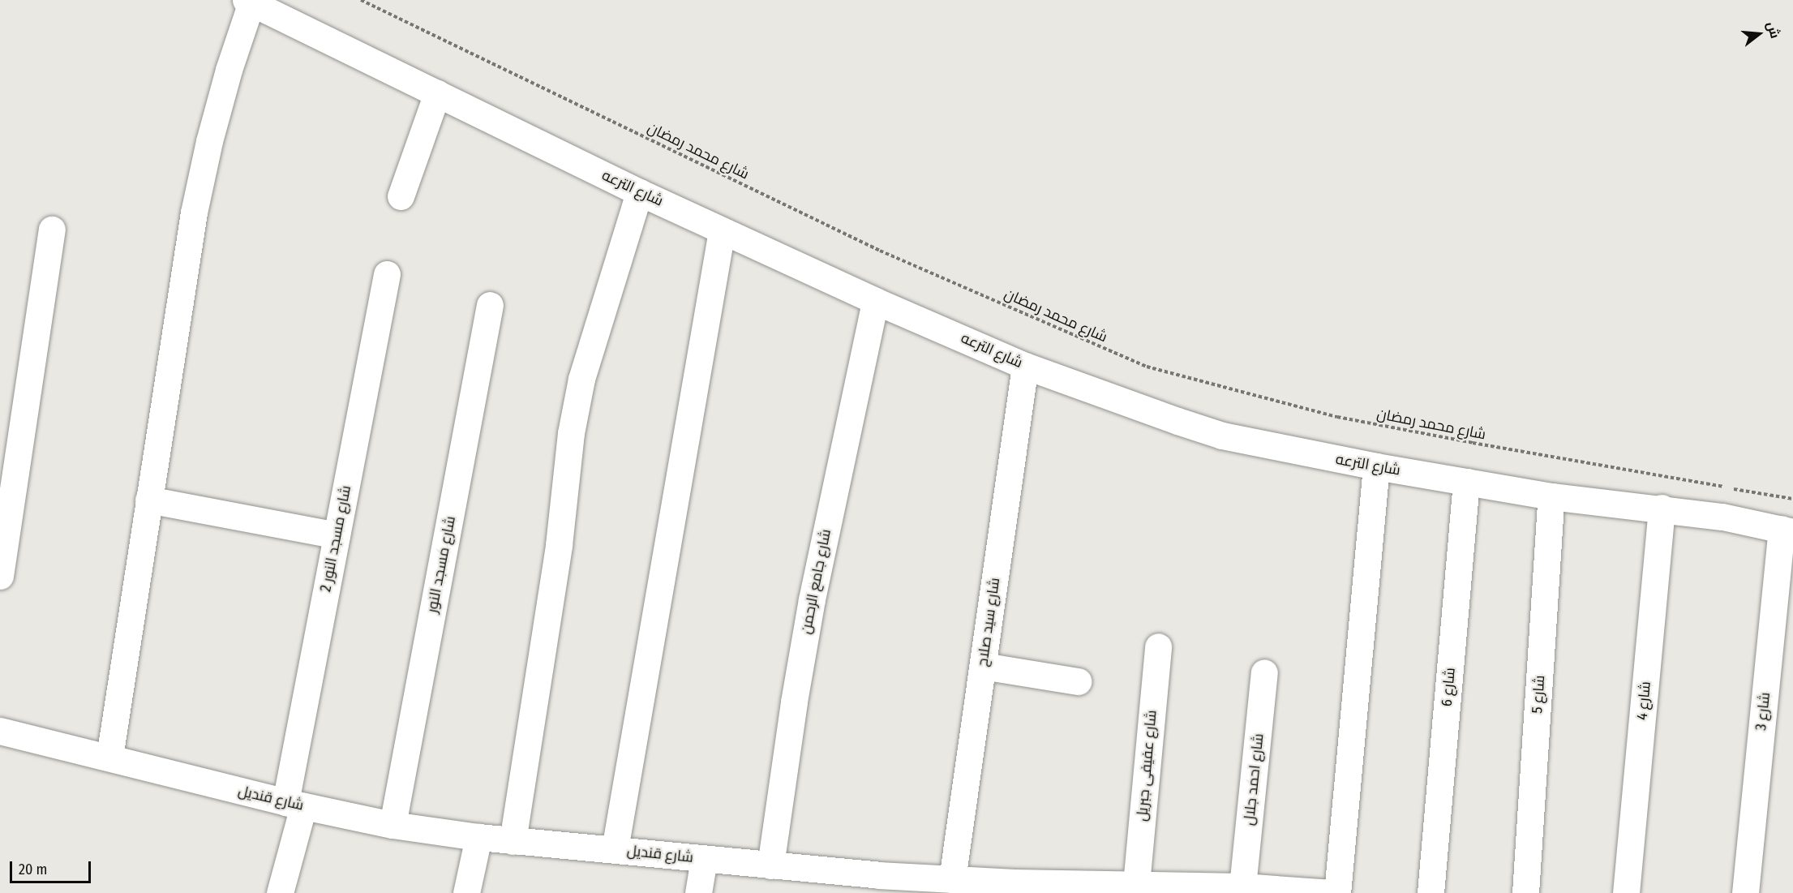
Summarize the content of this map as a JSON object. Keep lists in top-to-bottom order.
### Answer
{
  "streets": {
    "street": [
      "شارع الترعه",
      "شارع مسجد النور 2",
      "شارع مسجد النور",
      "شارع جامع الرحمن",
      "شارع سيد صلاح",
      "شارع 6",
      "شارع 5",
      "شارع 4",
      "شارع 3",
      "شارع عفيفى جبريل",
      "شارع احمد جلال",
      "شارع قنديل"
    ],
    "path": ["شارع محمد رمضان"]
  },
  "crossings": [
    ["شارع الترعه", "شارع جامع الرحمن"],
    ["شارع الترعه", "شارع سيد صلاح"],
    ["شارع الترعه", "شارع 6"],
    ["شارع الترعه", "شارع 5"],
    ["شارع الترعه", "شارع 4"],
    ["شارع الترعه", "شارع 3"],
    ["شارع مسجد النور 2", "شارع قنديل"],
    ["شارع مسجد النور", "شارع قنديل"],
    ["شارع جامع الرحمن", "شارع قنديل"],
    ["شارع سيد صلاح", "شارع قنديل"],
    ["شارع عفيفى جبريل", "شارع قنديل"],
    ["شارع احمد جلال", "شارع قنديل"]
  ],
  "scale_bar": "20 m",
  "north": "right"
}
